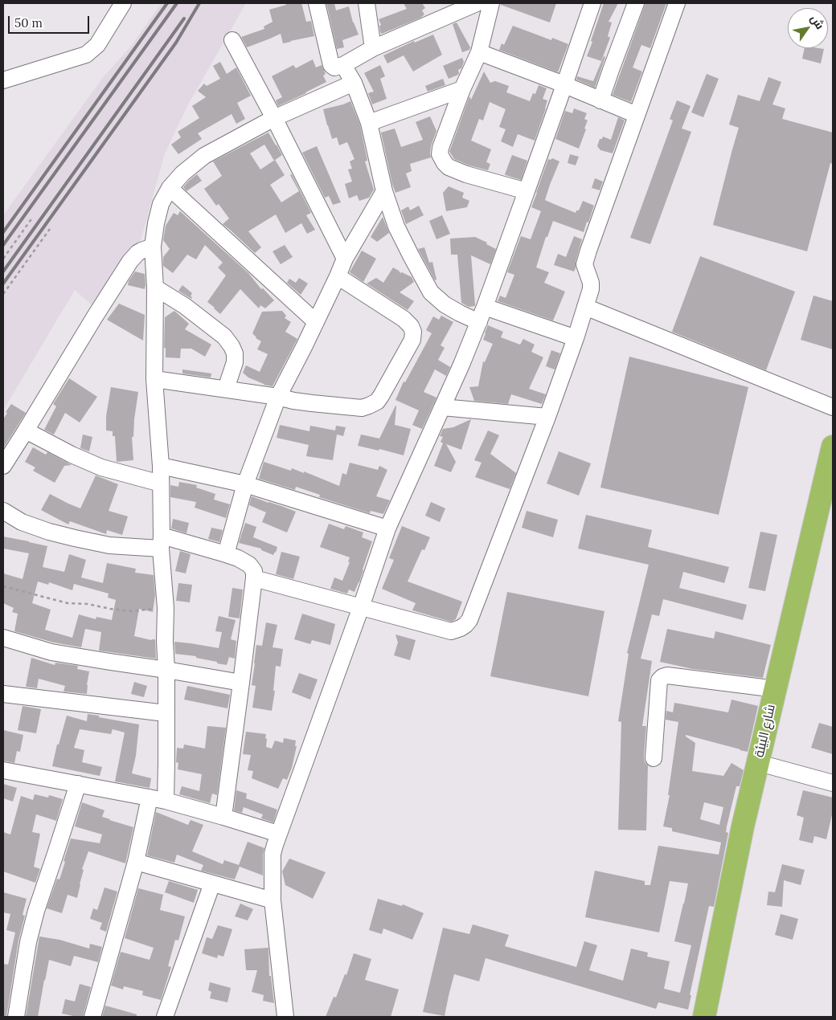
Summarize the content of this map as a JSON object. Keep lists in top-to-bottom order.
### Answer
{
  "streets": {
    "highway": ["شارع البيئة"]
  },
  "scale_bar": "50 m",
  "north": "top right"
}
